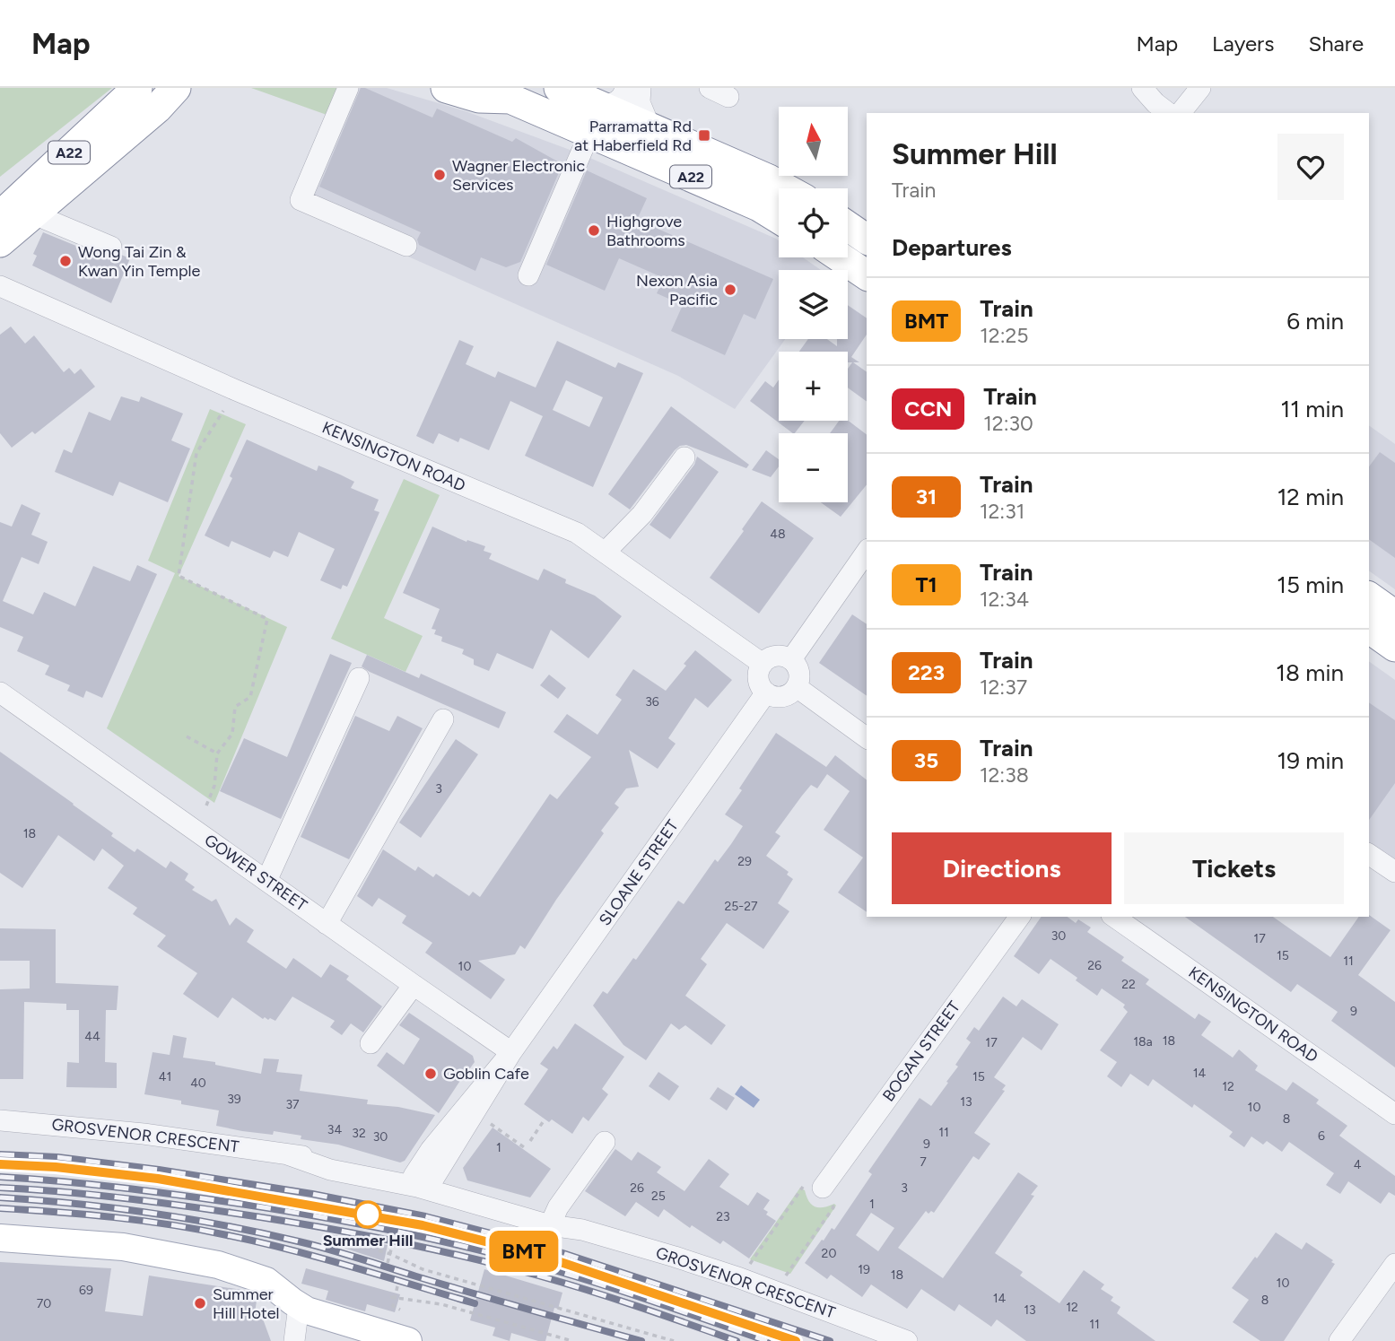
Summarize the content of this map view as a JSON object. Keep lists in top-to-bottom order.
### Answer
{
  "streets": {
    "highway": ["A22"],
    "street": [
      "KENSINGTON ROAD",
      "GOWER STREET",
      "SLOANE STREET",
      "BOGAN STREET",
      "GROSVENOR CRESCENT"
    ]
  },
  "crossings": [
    ["KENSINGTON ROAD", "SLOANE STREET"],
    ["GOWER STREET", "SLOANE STREET"],
    ["SLOANE STREET", "GROSVENOR CRESCENT"]
  ],
  "places": {
    "transit": ["Parramatta Rd at Haberfield Rd"],
    "other": [
      "Wagner Electronic Services",
      "Highgrove Bathrooms",
      "Wong Tai Zin & Kwan Yin Temple",
      "Nexon Asia Pacific",
      "Goblin Cafe",
      "Summer Hill",
      "Summer Hill Hotel"
    ]
  },
  "house_numbers": [
    "48",
    "36",
    "3",
    "18",
    "29",
    "25-27",
    "30",
    "17",
    "15",
    "11",
    "26",
    "10",
    "22",
    "9",
    "44",
    "18",
    "18a",
    "17",
    "14",
    "41",
    "15",
    "40",
    "12",
    "39",
    "13",
    "37",
    "10",
    "8",
    "34",
    "11",
    "32",
    "6",
    "30",
    "9",
    "1",
    "7",
    "4",
    "26",
    "3",
    "25",
    "1",
    "23",
    "20",
    "19",
    "18",
    "10",
    "69",
    "14",
    "8",
    "70",
    "12",
    "13",
    "11"
  ],
  "north": "top",
  "page": {
    "header": "Map",
    "nav": ["Map", "Layers", "Share"],
    "on_map": "BMT",
    "map_buttons": ["+", "−"],
    "heading": [
      ["Summer Hill", "Train"],
      "Departures"
    ],
    "list": [
      {
        "mark": "BMT",
        "name": "Train",
        "note": "12:25",
        "value": "6 min"
      },
      {
        "mark": "CCN",
        "name": "Train",
        "note": "12:30",
        "value": "11 min"
      },
      {
        "mark": "31",
        "name": "Train",
        "note": "12:31",
        "value": "12 min"
      },
      {
        "mark": "T1",
        "name": "Train",
        "note": "12:34",
        "value": "15 min"
      },
      {
        "mark": "223",
        "name": "Train",
        "note": "12:37",
        "value": "18 min"
      },
      {
        "mark": "35",
        "name": "Train",
        "note": "12:38",
        "value": "19 min"
      }
    ],
    "buttons": ["Directions", "Tickets"]
  }
}
